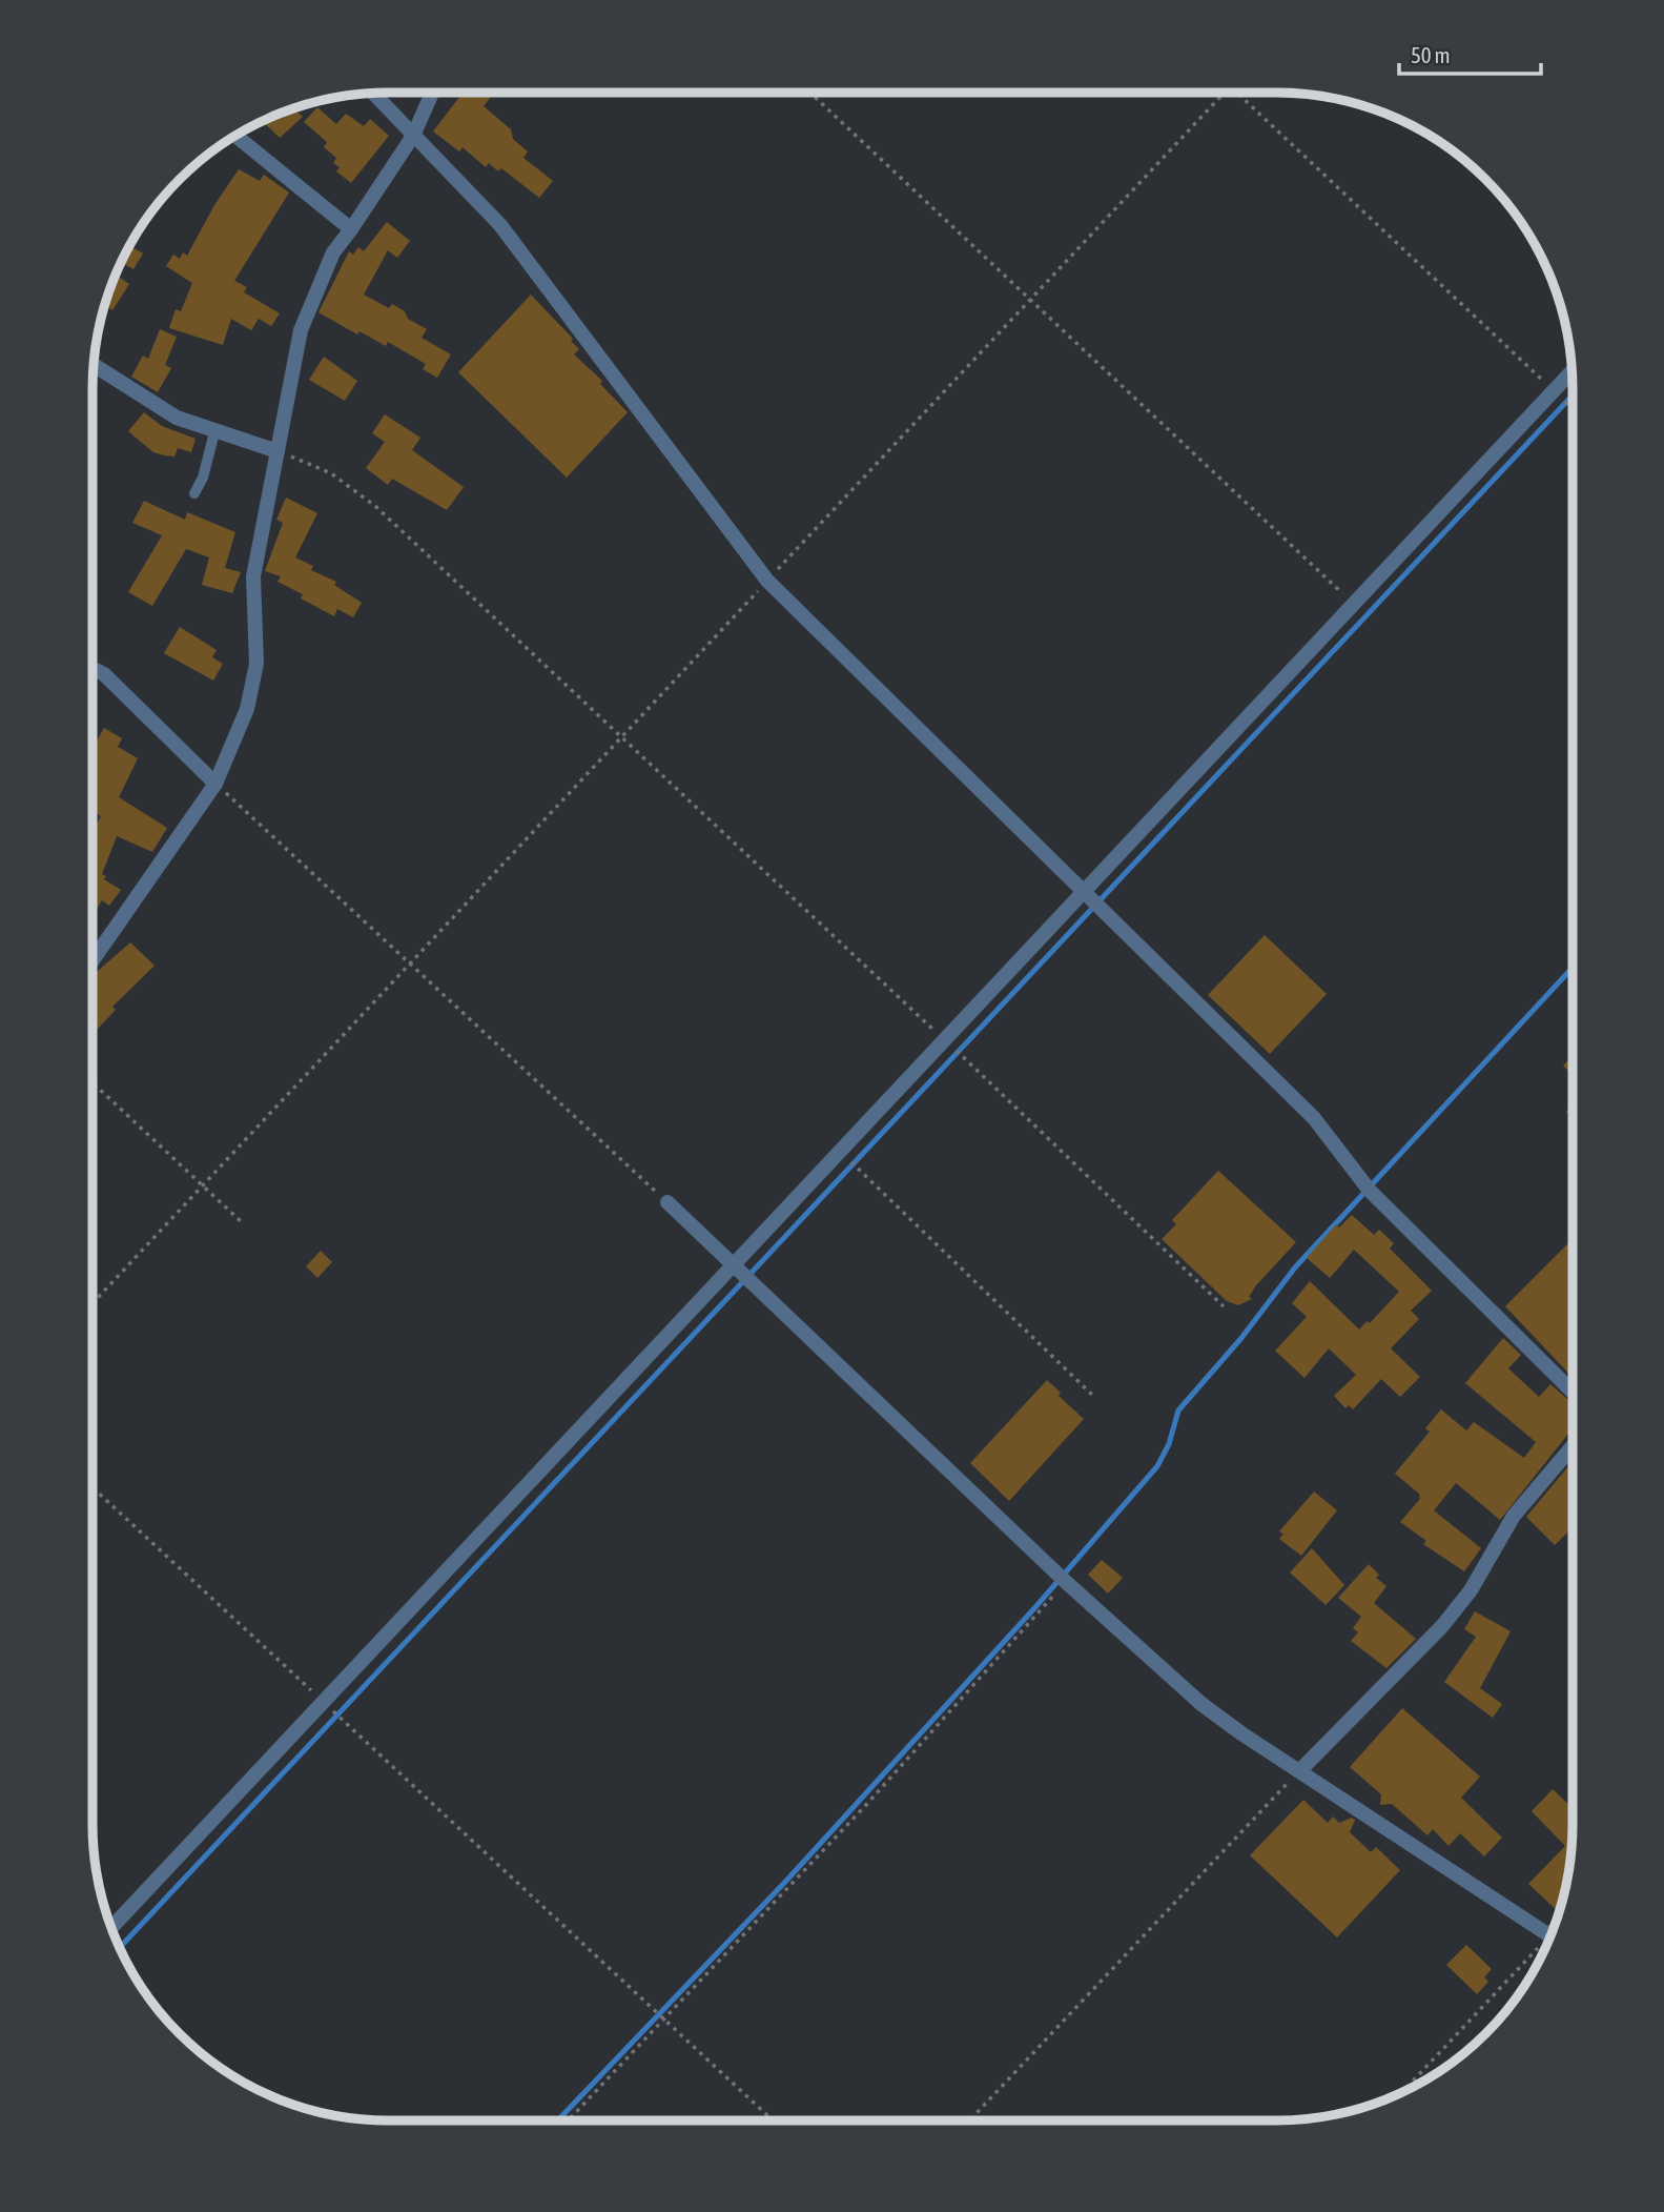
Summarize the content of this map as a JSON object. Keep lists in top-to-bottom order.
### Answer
{
  "scale_bar": "50 m"
}
